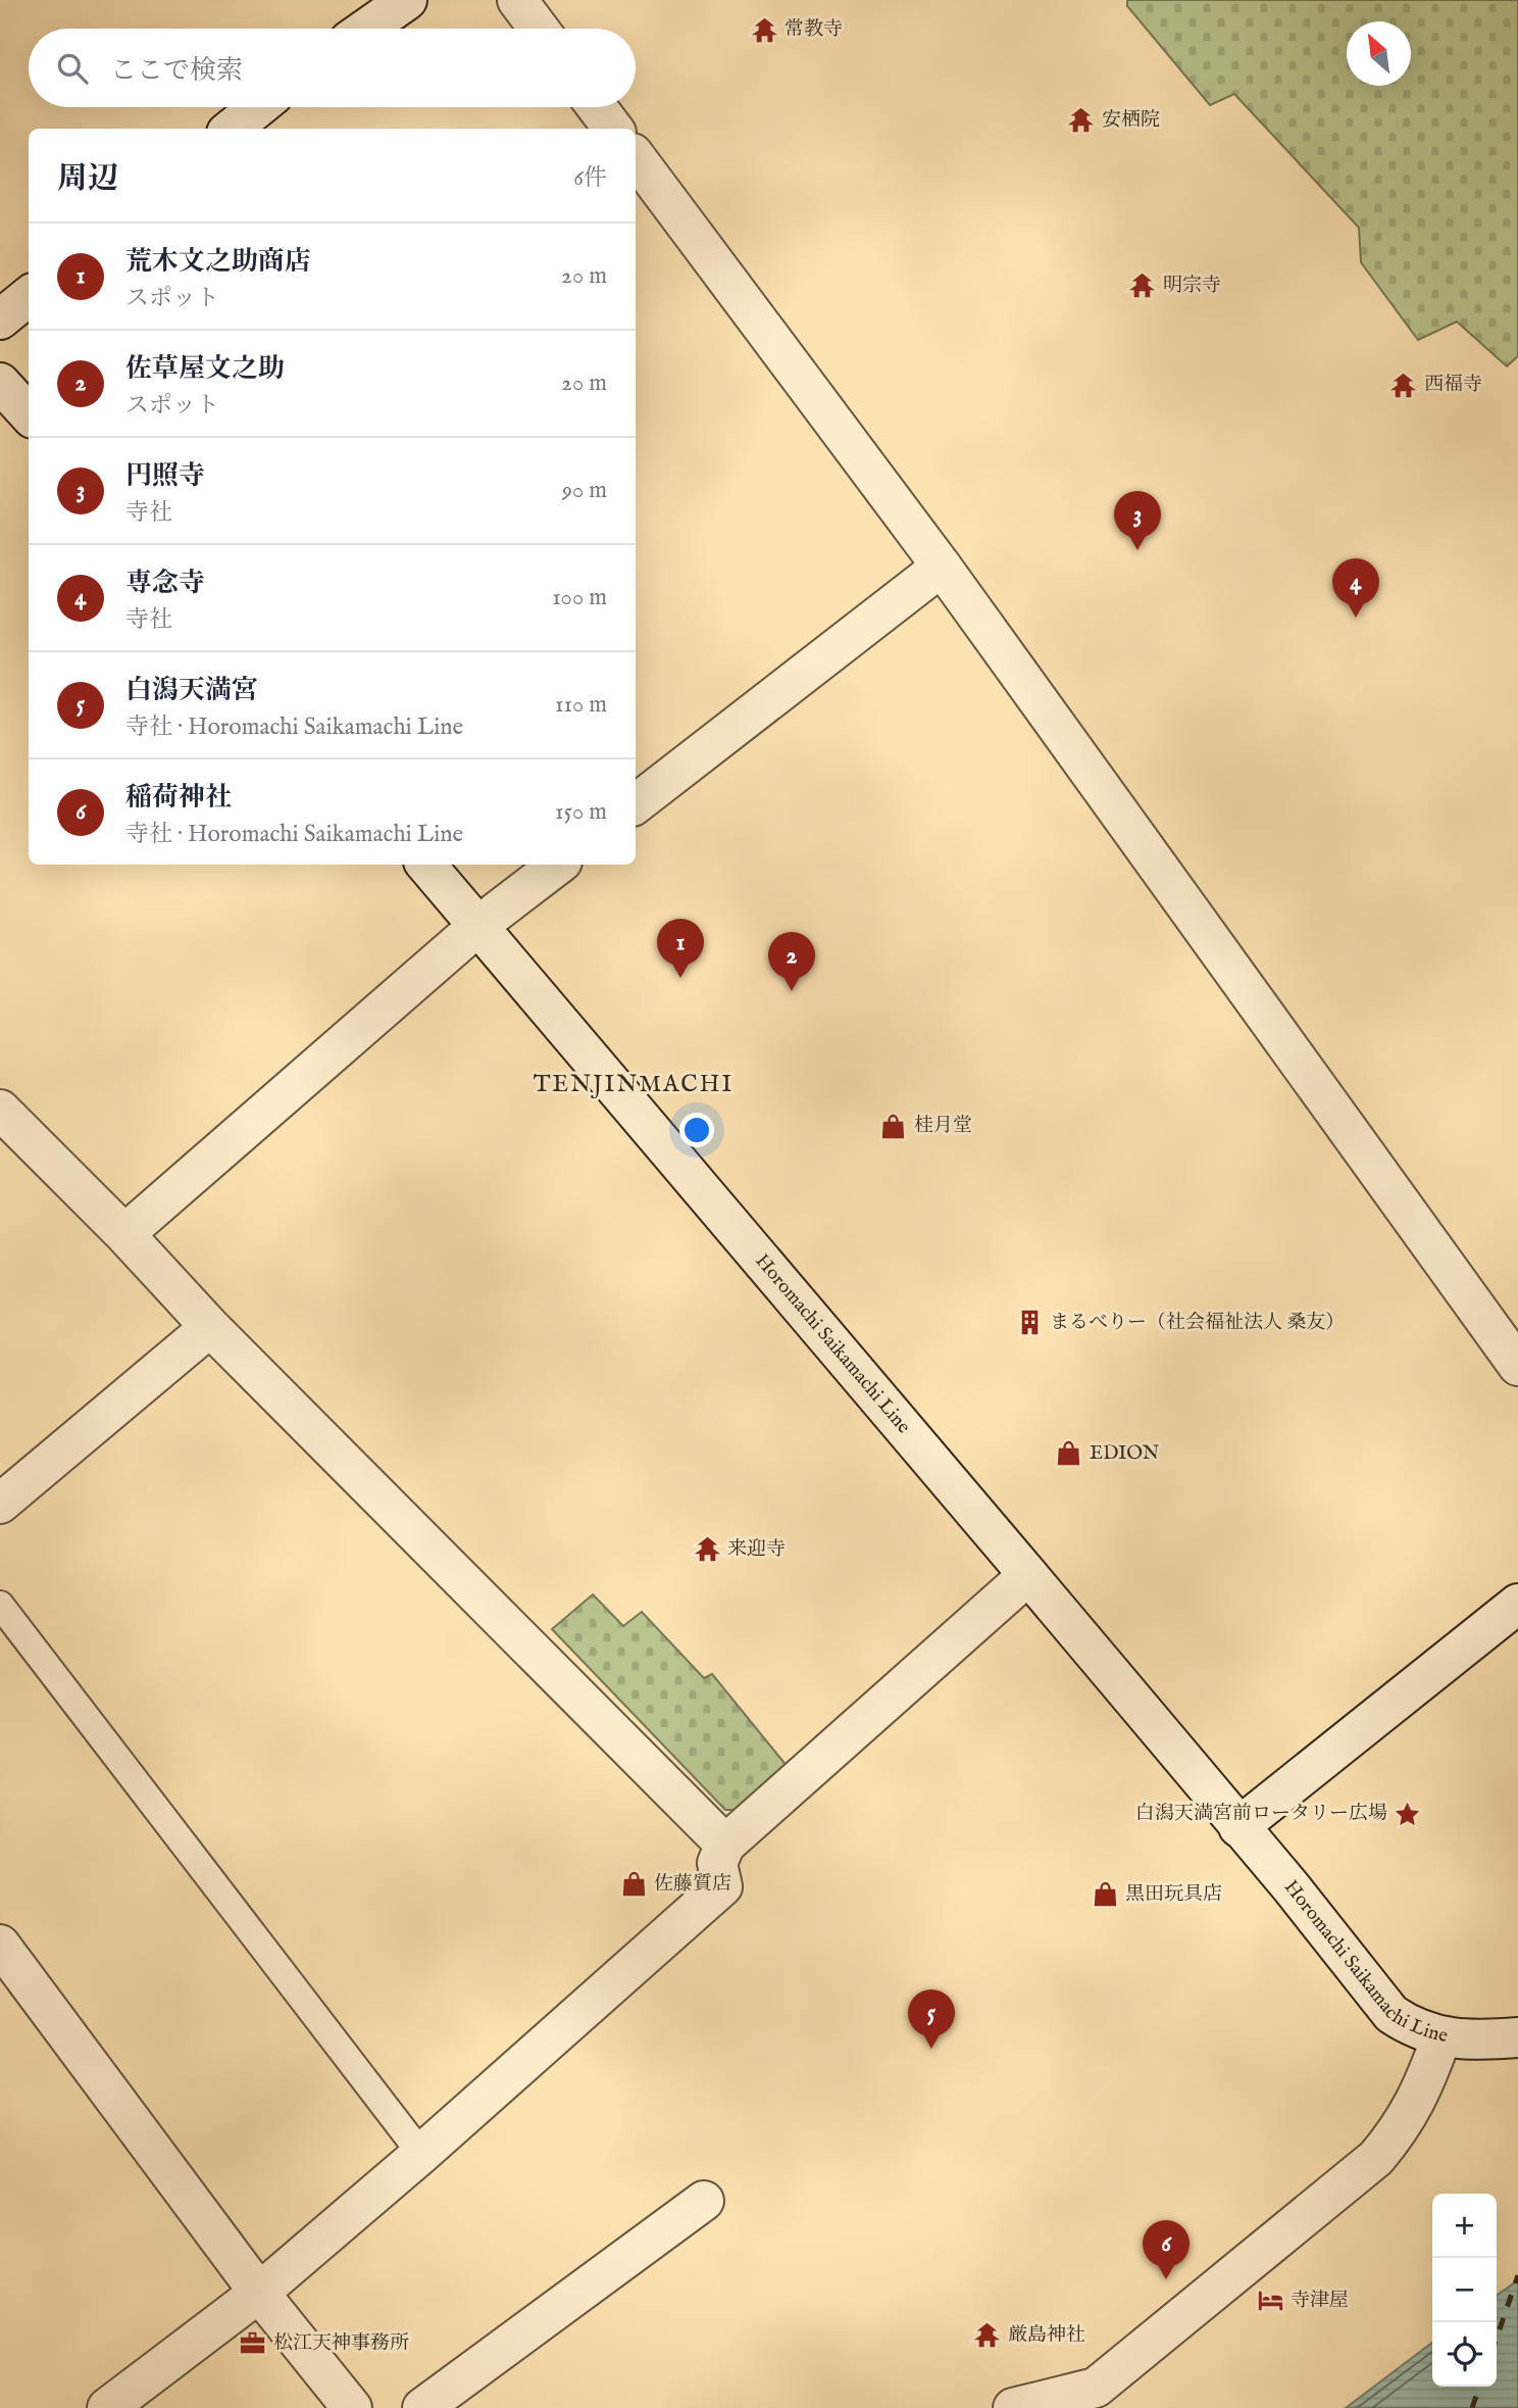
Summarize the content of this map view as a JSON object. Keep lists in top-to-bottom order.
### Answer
{
  "streets": {
    "street": ["Horomachi Saikamachi Line"]
  },
  "districts": ["TENJINMACHI"],
  "places": {
    "temple": [
      "常教寺",
      "安栖院",
      "明宗寺",
      "西福寺",
      "来迎寺",
      "厳島神社"
    ],
    "shop": [
      "桂月堂",
      "EDION",
      "佐藤質店",
      "黒田玩具店"
    ],
    "building": ["まるべりー（社会福祉法人 桑友）"],
    "place": ["白潟天満宮前ロータリー広場"],
    "hotel": ["寺津屋"],
    "office": ["松江天神事務所"]
  },
  "north": "top left",
  "page": {
    "search": "ここで検索",
    "heading": ["周辺", "6件"],
    "list": [
      {
        "mark": "1",
        "name": "荒木文之助商店",
        "note": "スポット",
        "value": "20 m"
      },
      {
        "mark": "2",
        "name": "佐草屋文之助",
        "note": "スポット",
        "value": "20 m"
      },
      {
        "mark": "3",
        "name": "円照寺",
        "note": "寺社",
        "value": "90 m"
      },
      {
        "mark": "4",
        "name": "専念寺",
        "note": "寺社",
        "value": "100 m"
      },
      {
        "mark": "5",
        "name": "白潟天満宮",
        "note": "寺社 · Horomachi Saikamachi Line",
        "value": "110 m"
      },
      {
        "mark": "6",
        "name": "稲荷神社",
        "note": "寺社 · Horomachi Saikamachi Line",
        "value": "150 m"
      }
    ],
    "pins": [
      "3",
      "4",
      "1",
      "2",
      "5",
      "6"
    ],
    "map_buttons": ["+", "−"]
  }
}
